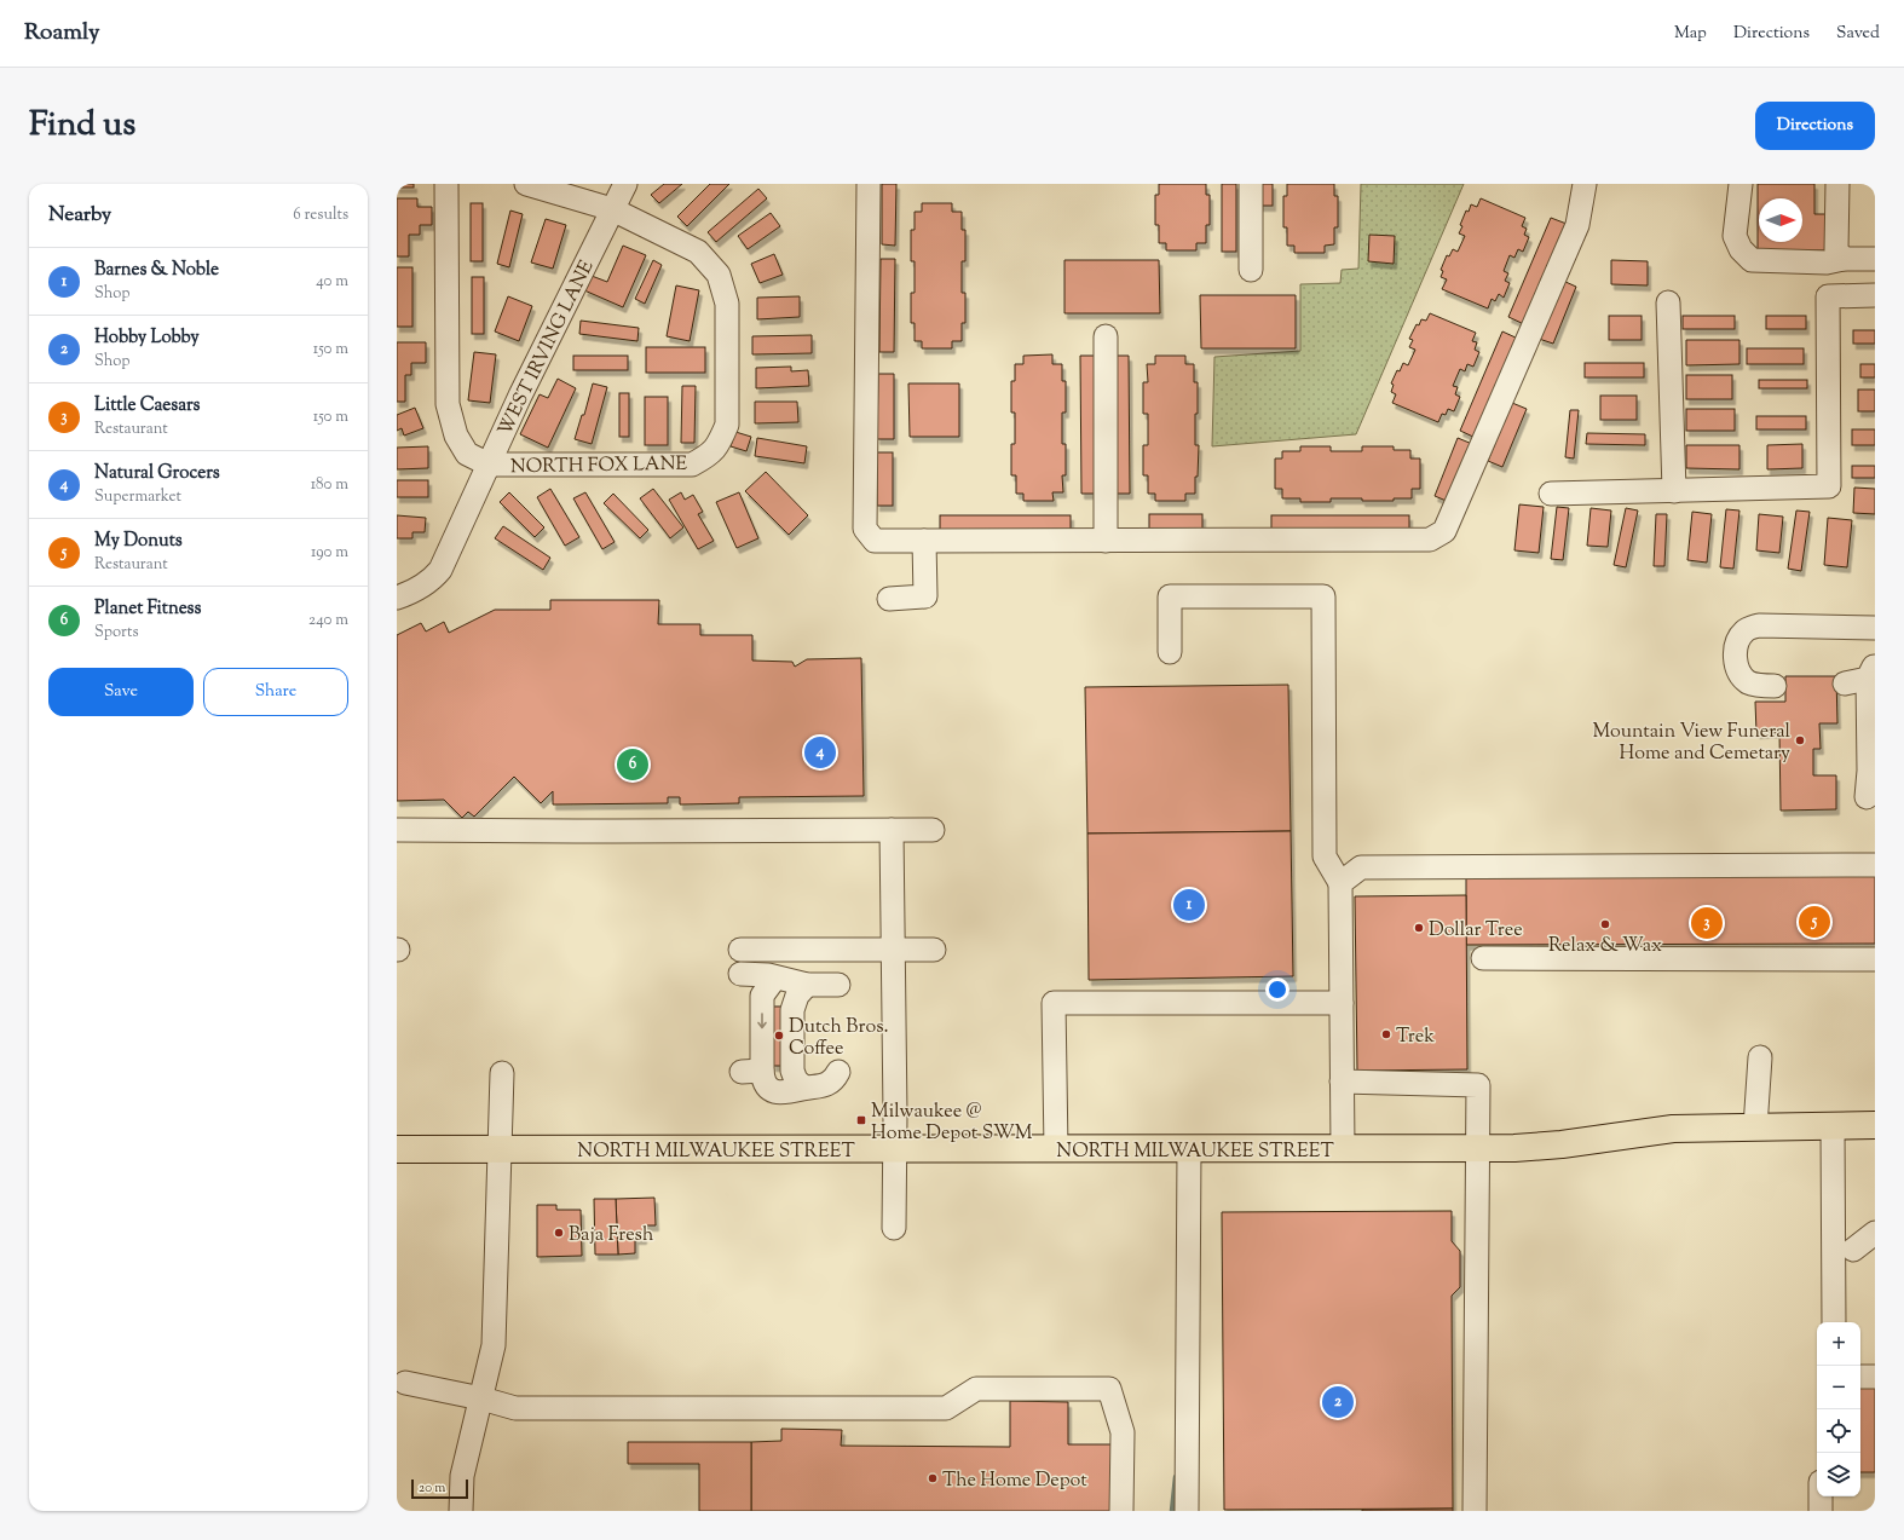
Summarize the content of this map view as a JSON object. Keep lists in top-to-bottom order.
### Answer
{
  "streets": {
    "main road": ["NORTH MILWAUKEE STREET"],
    "street": ["WEST IRVING LANE", "NORTH FOX LANE"]
  },
  "crossings": [
    ["WEST IRVING LANE", "NORTH FOX LANE"]
  ],
  "places": {
    "other": [
      "Mountain View Funeral Home and Cemetary",
      "Relax & Wax",
      "Dollar Tree",
      "Trek",
      "Dutch Bros. Coffee",
      "Baja Fresh",
      "The Home Depot"
    ],
    "transit": ["Milwaukee @ Home Depot SWM"]
  },
  "scale_bar": "20 m",
  "north": "right",
  "page": {
    "header": "Roamly",
    "nav": ["Map", "Directions", "Saved"],
    "title": "Find us",
    "buttons": [
      "Directions",
      ["Save", "Share"]
    ],
    "heading": ["Nearby", "6 results"],
    "list": [
      {
        "mark": "1",
        "name": "Barnes & Noble",
        "note": "Shop",
        "value": "40 m"
      },
      {
        "mark": "2",
        "name": "Hobby Lobby",
        "note": "Shop",
        "value": "150 m"
      },
      {
        "mark": "3",
        "name": "Little Caesars",
        "note": "Restaurant",
        "value": "150 m"
      },
      {
        "mark": "4",
        "name": "Natural Grocers",
        "note": "Supermarket",
        "value": "180 m"
      },
      {
        "mark": "5",
        "name": "My Donuts",
        "note": "Restaurant",
        "value": "190 m"
      },
      {
        "mark": "6",
        "name": "Planet Fitness",
        "note": "Sports",
        "value": "240 m"
      }
    ],
    "pins": [
      "4",
      "6",
      "1",
      "5",
      "3",
      "2"
    ],
    "map_buttons": ["+", "−"],
    "scale": "20 m"
  }
}
